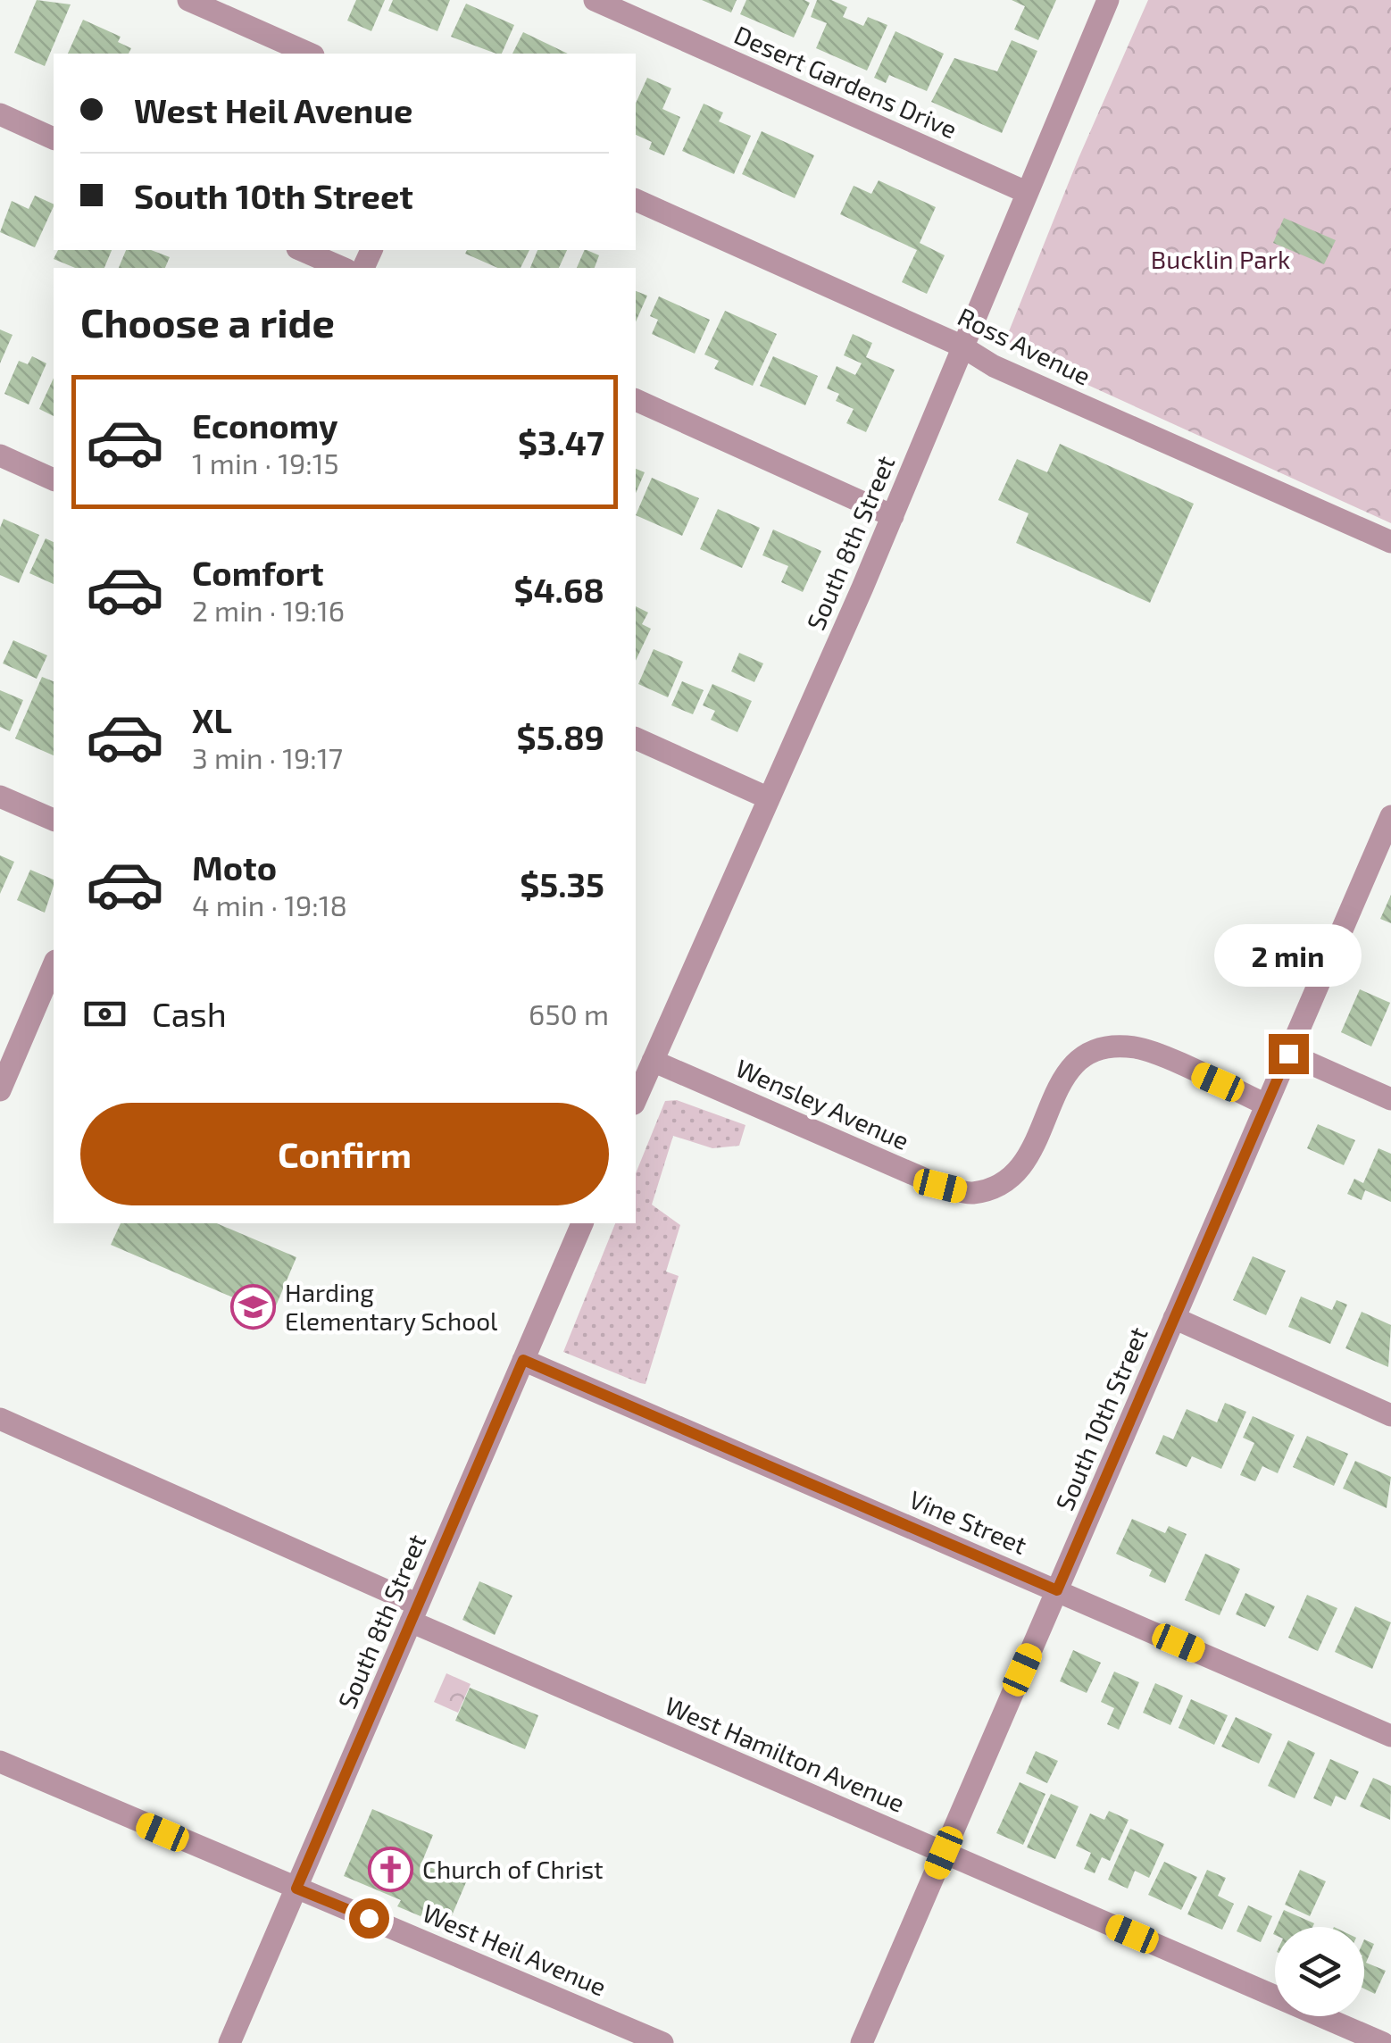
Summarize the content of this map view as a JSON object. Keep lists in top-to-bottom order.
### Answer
{
  "streets": {
    "street": [
      "Desert Gardens Drive",
      "Ross Avenue",
      "South 8th Street",
      "Wensley Avenue",
      "South 10th Street",
      "Vine Street",
      "West Hamilton Avenue",
      "West Heil Avenue"
    ]
  },
  "crossings": [
    ["Desert Gardens Drive", "South 8th Street"],
    ["Ross Avenue", "South 8th Street"],
    ["South 8th Street", "Wensley Avenue"],
    ["South 8th Street", "Vine Street"],
    ["South 8th Street", "West Hamilton Avenue"],
    ["South 8th Street", "West Heil Avenue"],
    ["Wensley Avenue", "South 10th Street"],
    ["South 10th Street", "Vine Street"],
    ["South 10th Street", "West Hamilton Avenue"]
  ],
  "parks": ["Bucklin Park"],
  "places": {
    "school or university": ["Harding Elementary School"],
    "church": ["Church of Christ"]
  },
  "page": {
    "banner": ["West Heil Avenue", "South 10th Street"],
    "heading": "Choose a ride",
    "list": [
      {
        "name": "Economy",
        "note": "1 min · 19:15",
        "value": "$3.47"
      },
      {
        "name": "Comfort",
        "note": "2 min · 19:16",
        "value": "$4.68"
      },
      {
        "name": "XL",
        "note": "3 min · 19:17",
        "value": "$5.89"
      },
      {
        "name": "Moto",
        "note": "4 min · 19:18",
        "value": "$5.35"
      }
    ],
    "bubble": "2 min",
    "pay": ["Cash", "650 m"],
    "buttons": "Confirm"
  }
}
